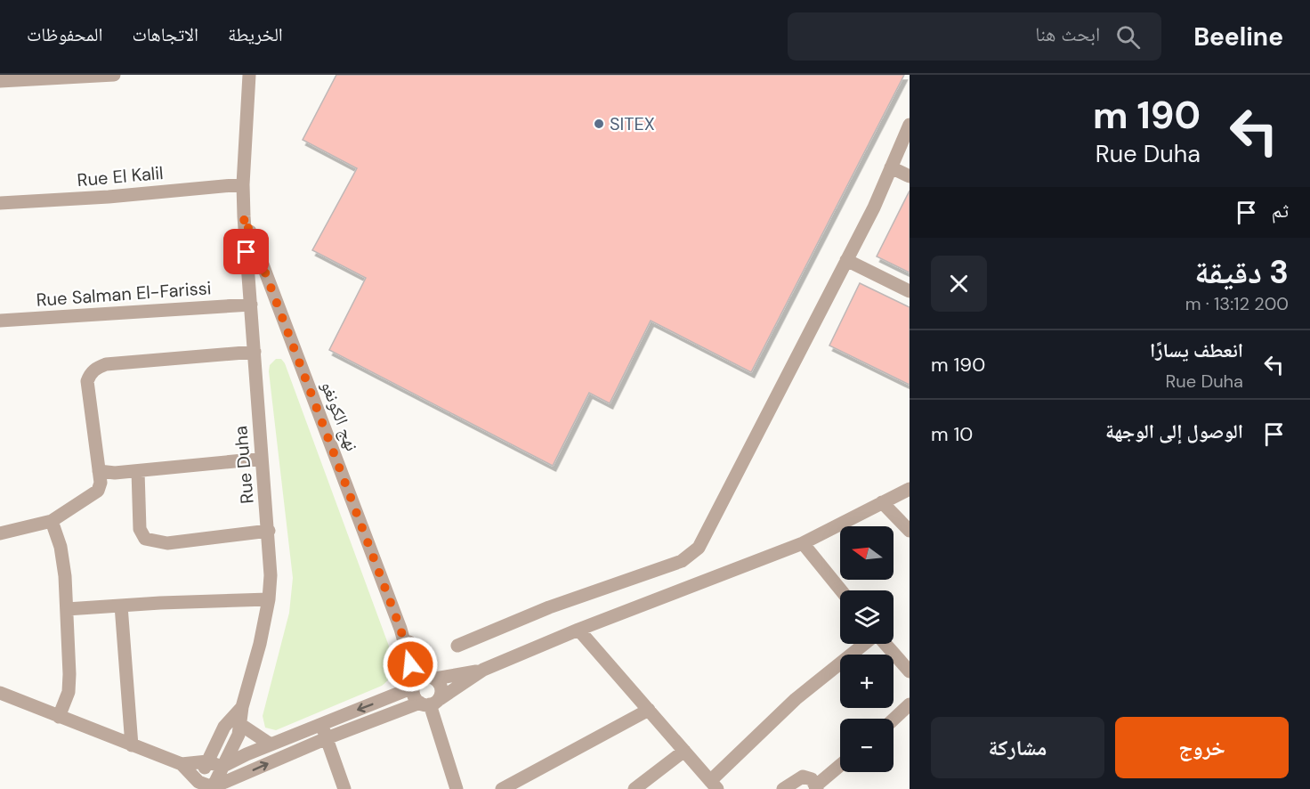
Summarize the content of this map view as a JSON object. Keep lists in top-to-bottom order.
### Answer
{
  "streets": {
    "street": [
      "Rue El Kalil",
      "Rue Salman El-Farissi",
      "نهج الكونغو",
      "Rue Duha"
    ]
  },
  "crossings": [
    ["Rue El Kalil", "Rue Duha"],
    ["Rue Salman El-Farissi", "Rue Duha"],
    ["نهج الكونغو", "Rue Duha"]
  ],
  "places": ["SITEX"],
  "north": "left",
  "page": {
    "header": "Beeline",
    "search": "ابحث هنا",
    "nav": ["الخريطة", "الاتجاهات", "المحفوظات"],
    "turn": ["190 m", "Rue Duha"],
    "then": "ثم",
    "heading": ["3 دقيقة", "200 m · 13:12"],
    "list": [
      {
        "name": "انعطف يسارًا",
        "note": "Rue Duha",
        "value": "190 m"
      },
      {
        "name": "الوصول إلى الوجهة",
        "value": "10 m"
      }
    ],
    "map_buttons": ["+", "−"],
    "buttons": ["خروج", "مشاركة"]
  }
}
